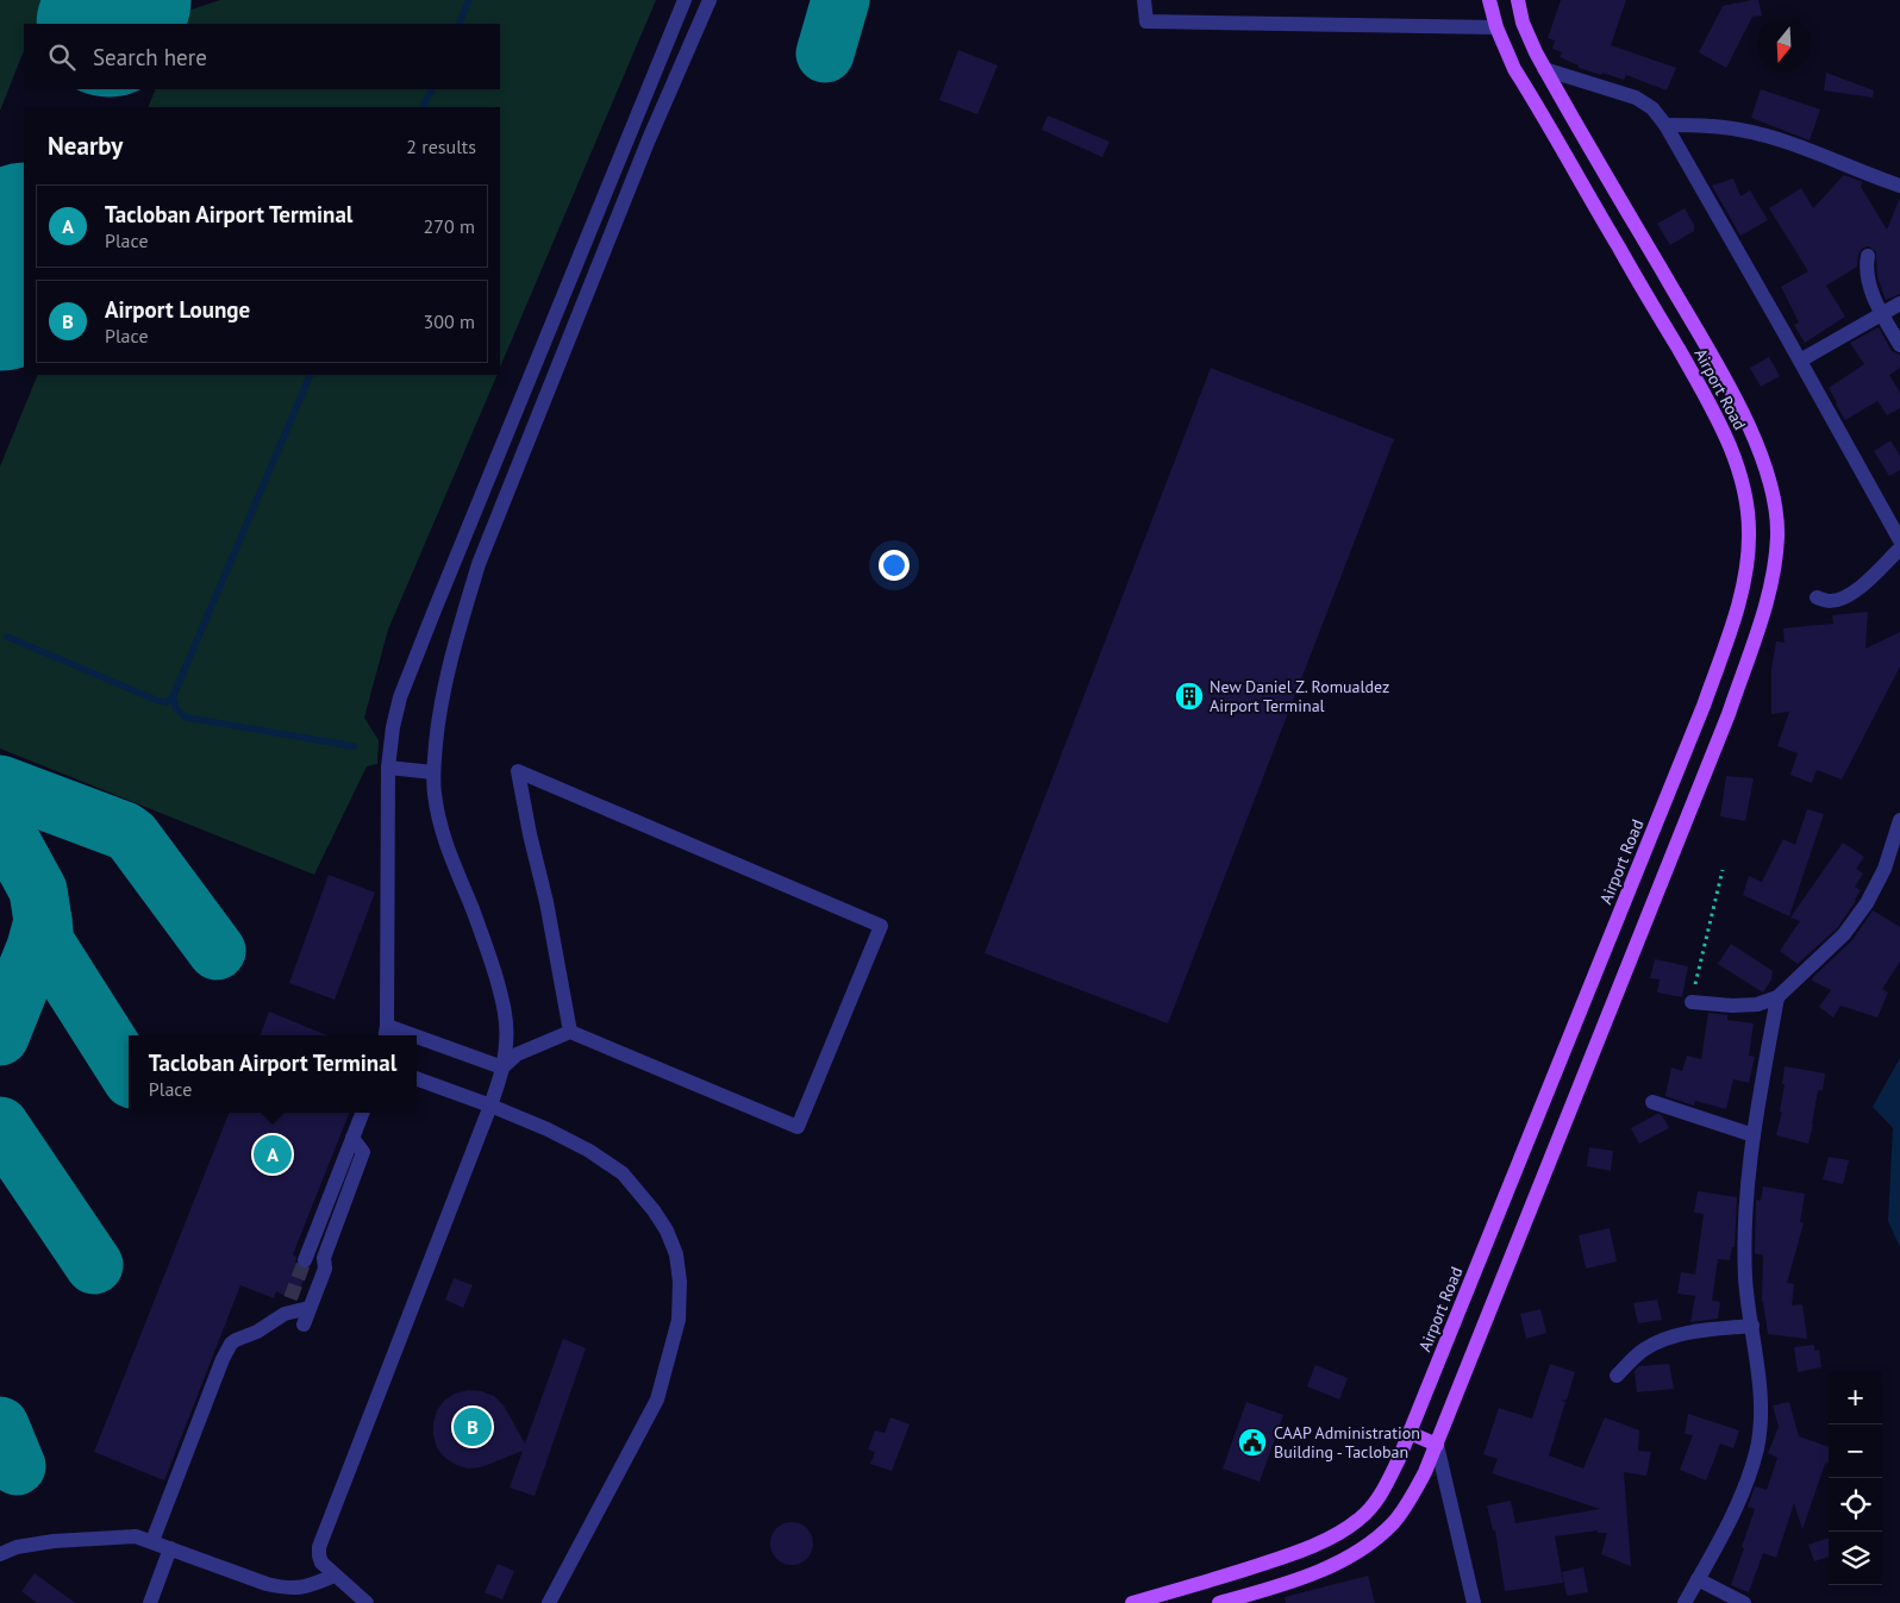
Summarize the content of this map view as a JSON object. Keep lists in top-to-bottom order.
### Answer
{
  "streets": {
    "main road": ["Airport Road"]
  },
  "places": {
    "building": ["New Daniel Z. Romualdez Airport Terminal"],
    "public building": ["CAAP Administration Building - Tacloban"]
  },
  "north": "bottom",
  "page": {
    "search": "Search here",
    "heading": ["Nearby", "2 results"],
    "list": [
      {
        "mark": "A",
        "name": "Tacloban Airport Terminal",
        "note": "Place",
        "value": "270 m"
      },
      {
        "mark": "B",
        "name": "Airport Lounge",
        "note": "Place",
        "value": "300 m"
      }
    ],
    "popup": ["Tacloban Airport Terminal", "Place"],
    "pins": ["A", "B"],
    "map_buttons": ["+", "−"]
  }
}
